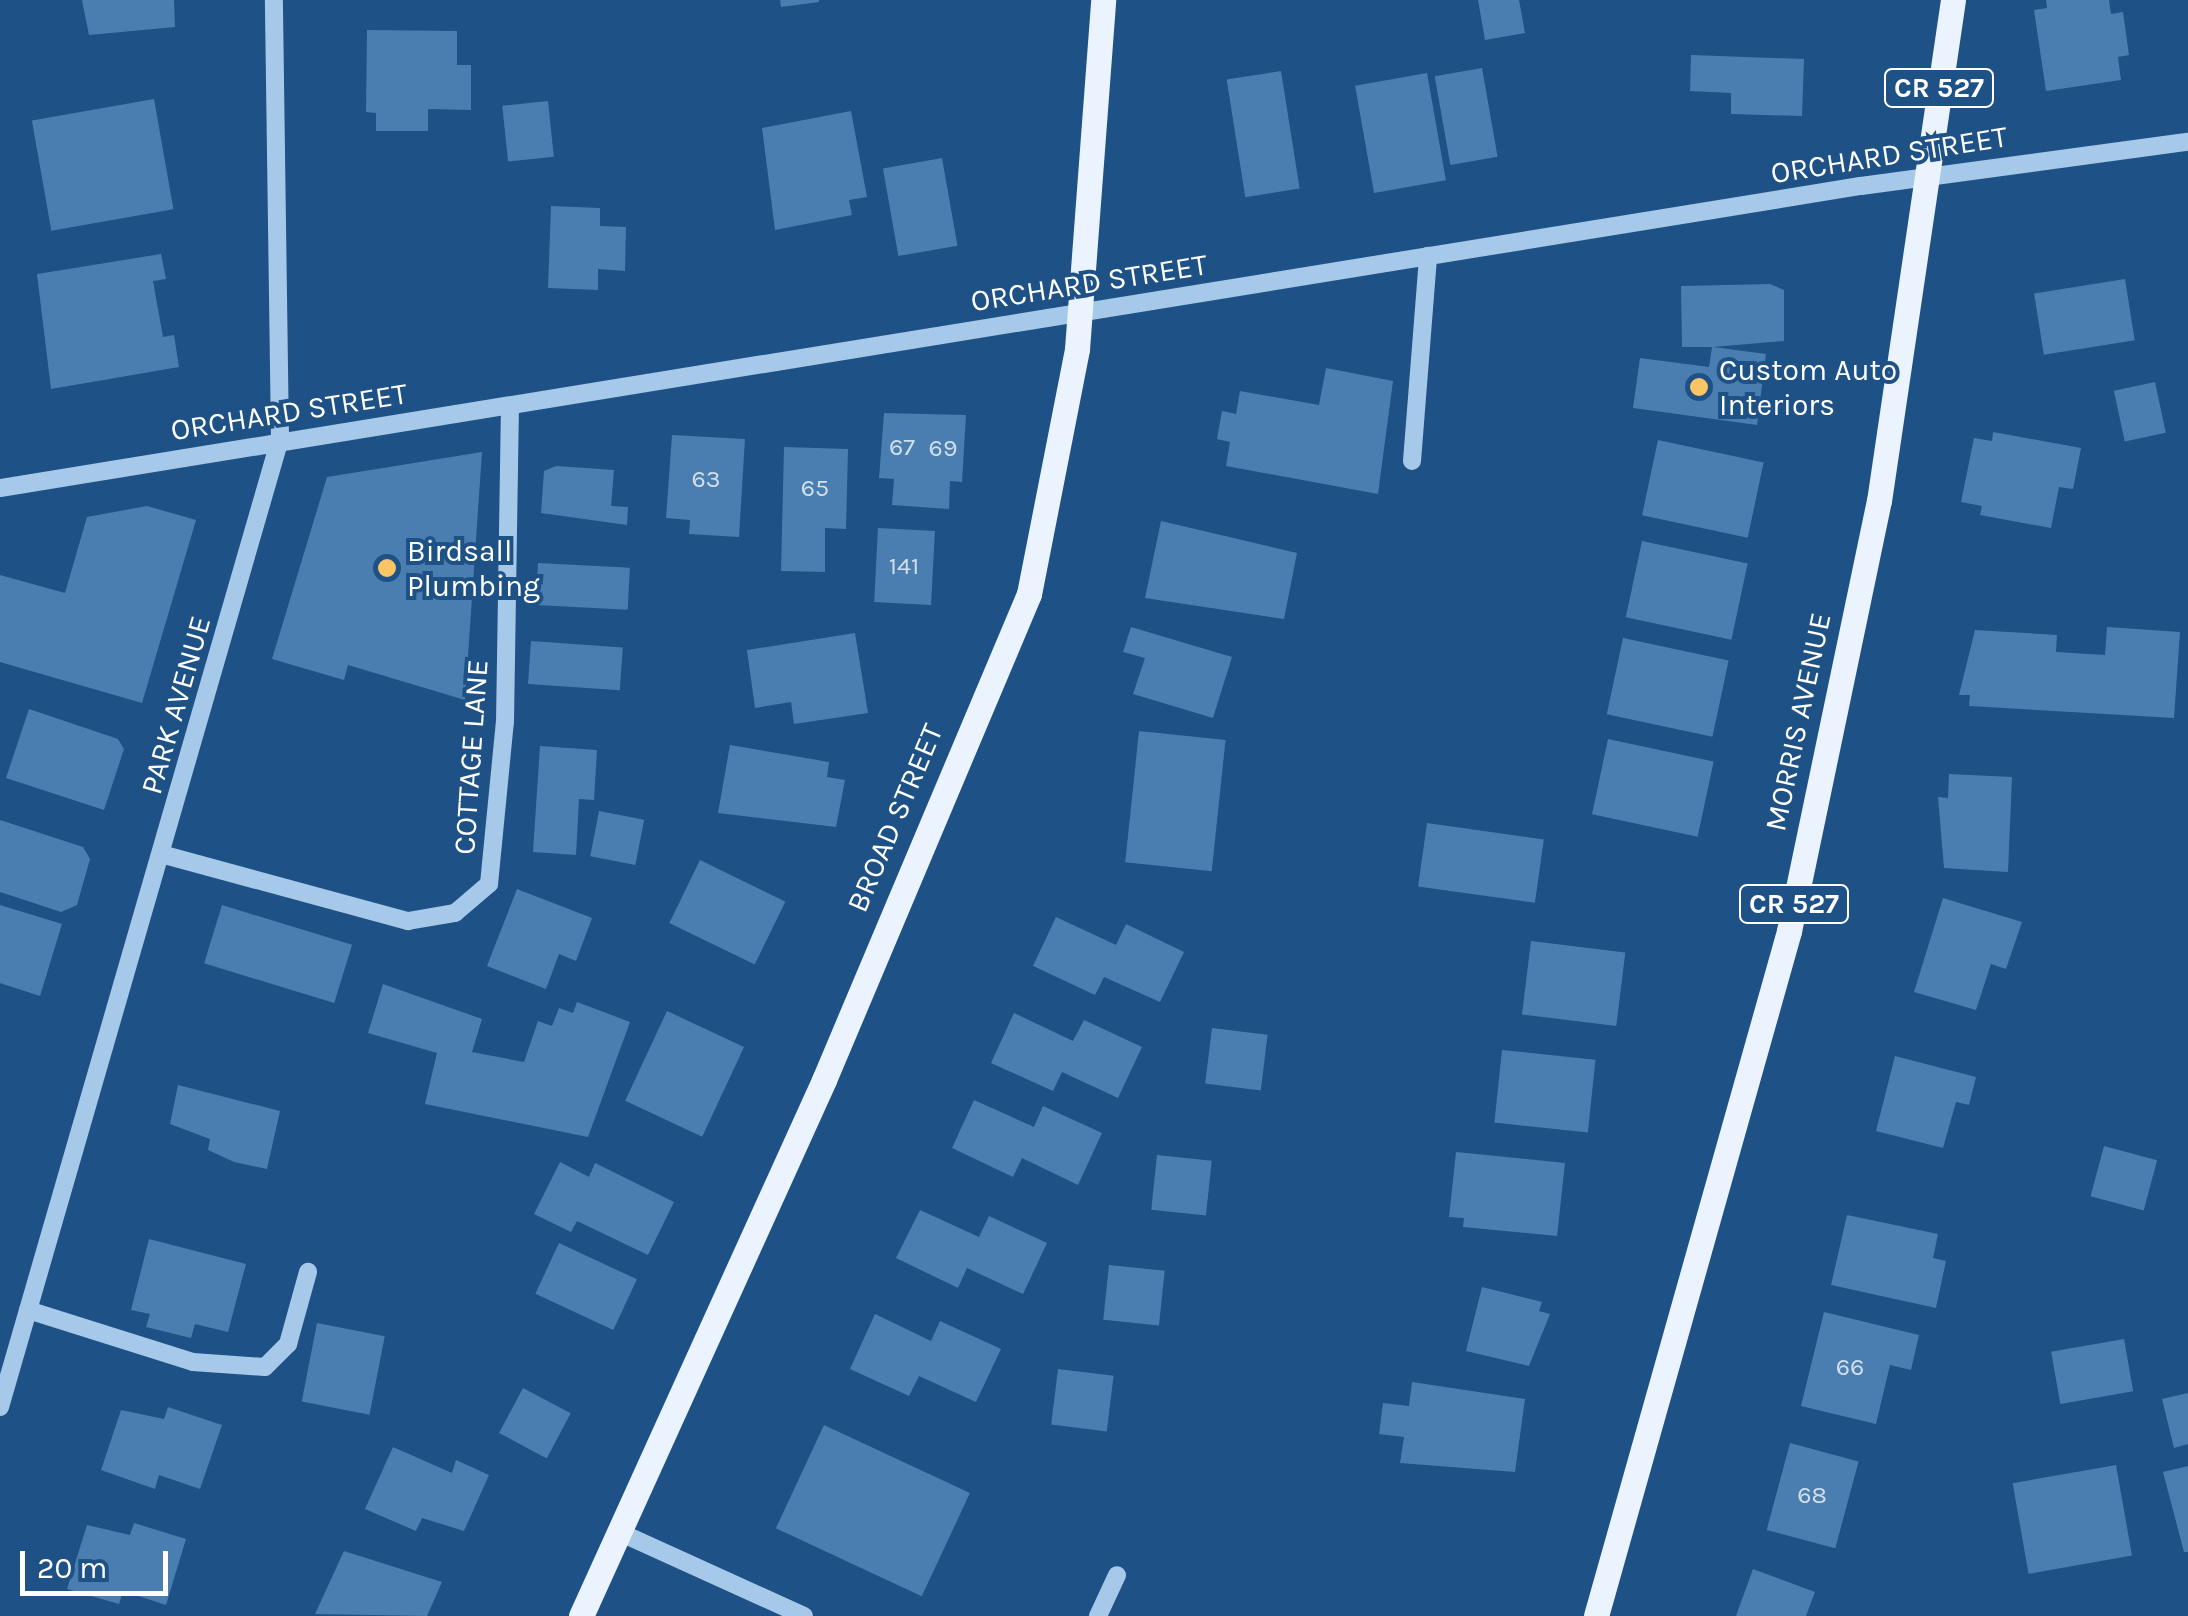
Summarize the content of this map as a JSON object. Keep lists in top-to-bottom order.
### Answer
{
  "streets": {
    "main road": ["CR 527", "MORRIS AVENUE", "BROAD STREET"],
    "street": ["ORCHARD STREET", "PARK AVENUE", "COTTAGE LANE"]
  },
  "crossings": [
    ["ORCHARD STREET", "PARK AVENUE"],
    ["ORCHARD STREET", "MORRIS AVENUE"],
    ["ORCHARD STREET", "COTTAGE LANE"],
    ["ORCHARD STREET", "BROAD STREET"],
    ["PARK AVENUE", "COTTAGE LANE"]
  ],
  "places": ["Custom Auto Interiors", "Birdsall Plumbing"],
  "house_numbers": [
    "67",
    "69",
    "63",
    "65",
    "141",
    "66",
    "68"
  ],
  "scale_bar": "20 m"
}
